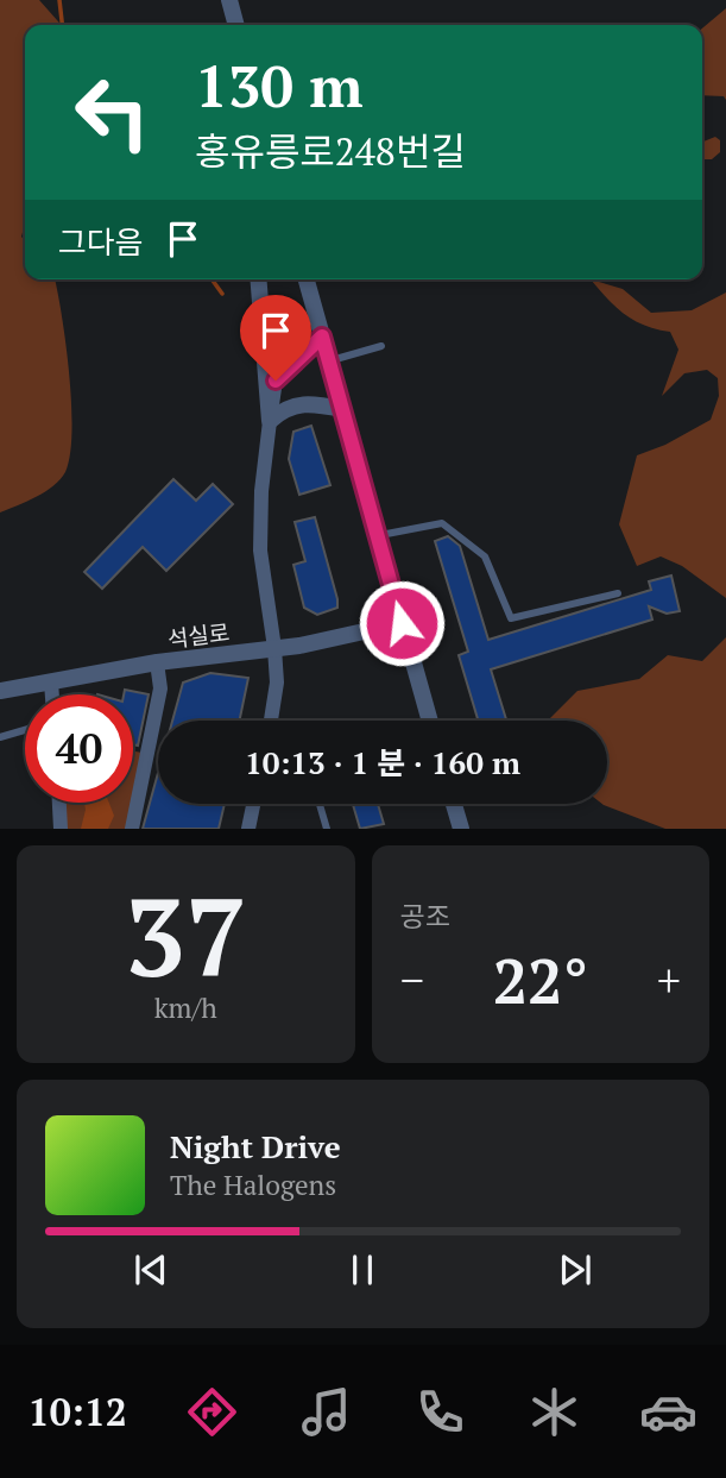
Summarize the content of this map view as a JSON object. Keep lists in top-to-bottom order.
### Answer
{
  "streets": {
    "street": ["석실로"]
  },
  "page": {
    "turn": ["130 m", "홍유릉로248번길"],
    "then": "그다음",
    "limit": "40",
    "trip": "10:13 · 1 분 · 160 m",
    "tile": [
      ["37", "km/h"],
      "공조"
    ],
    "heat": ["−", "22°", "+"],
    "song": ["Night Drive", "The Halogens"],
    "tabs": "10:12"
  }
}
